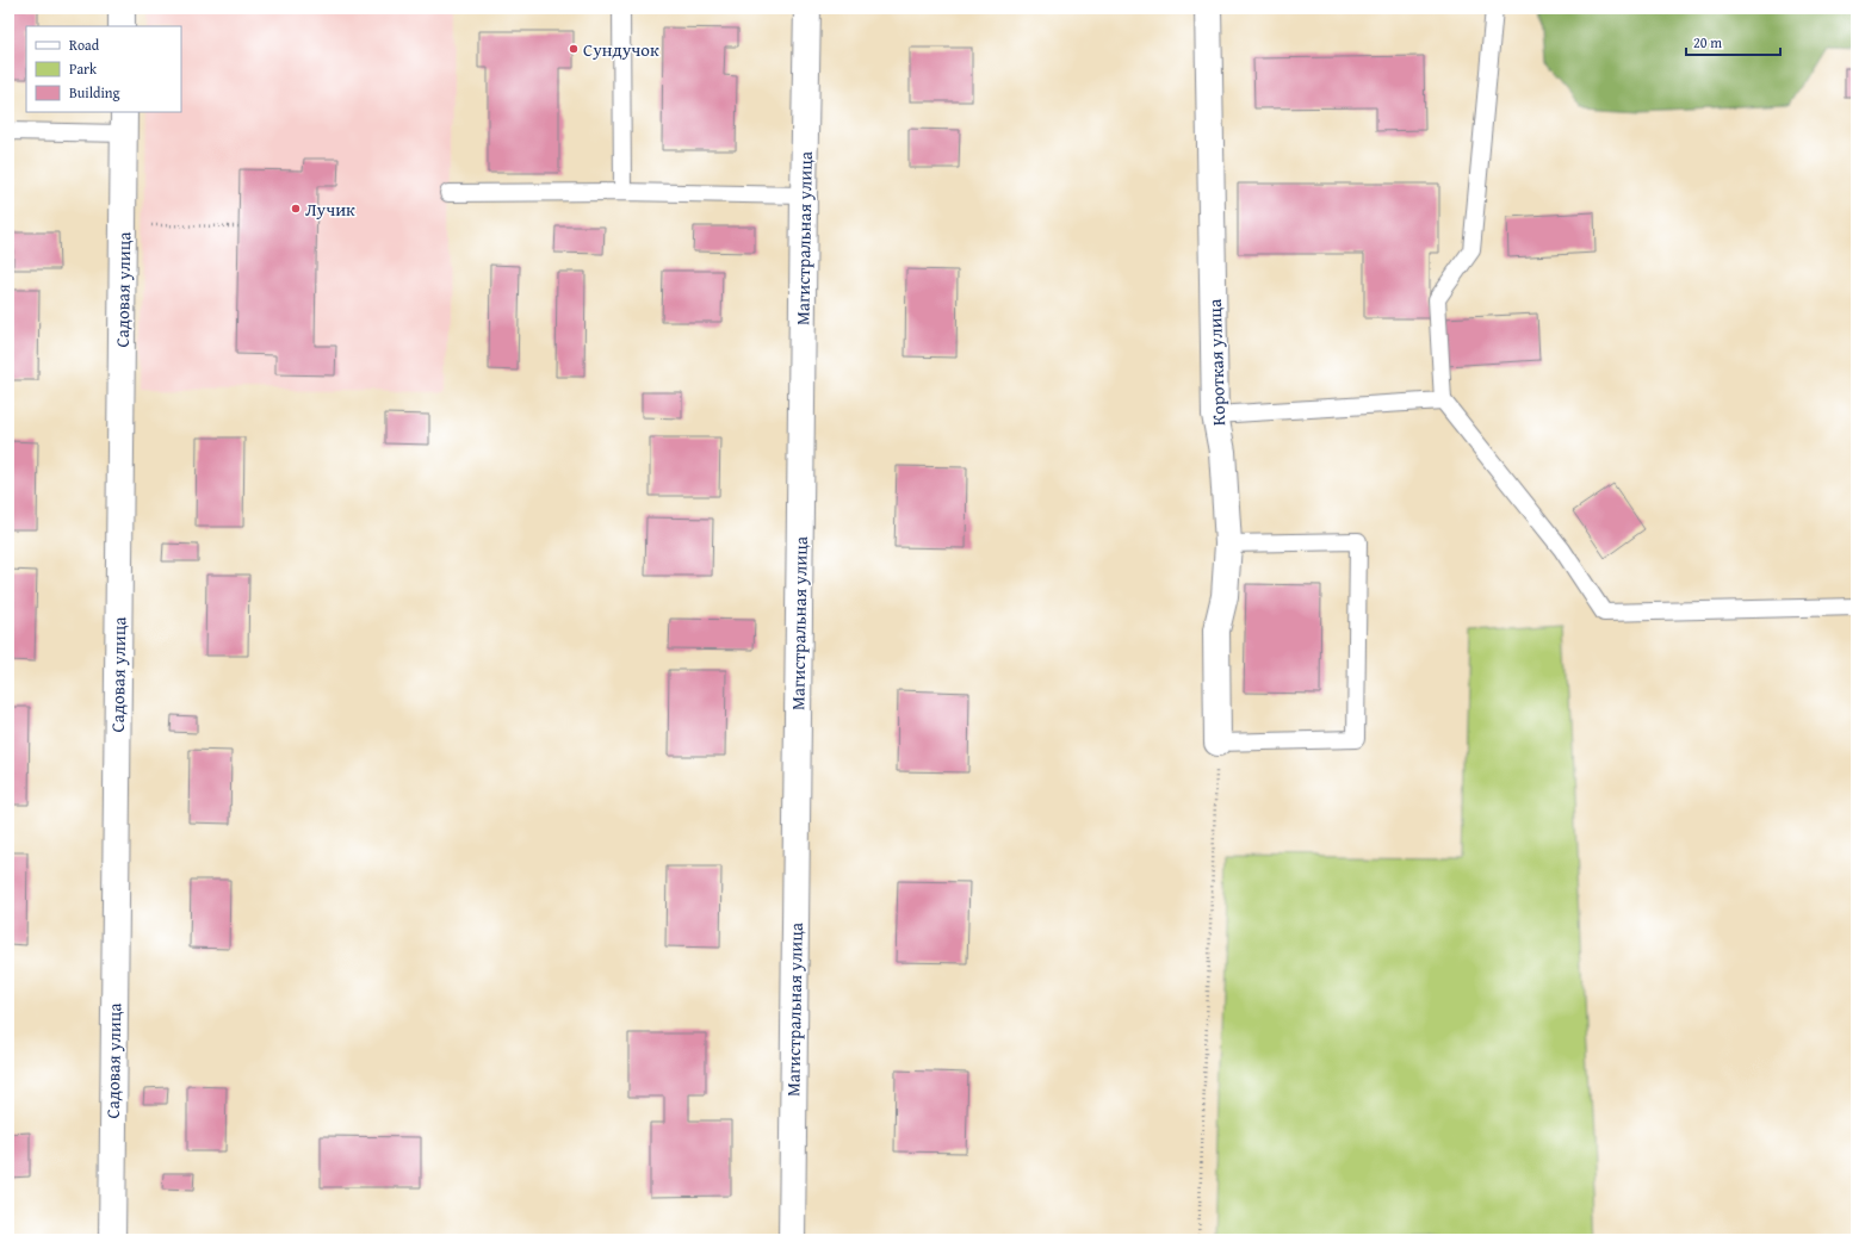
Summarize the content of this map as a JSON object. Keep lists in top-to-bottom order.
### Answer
{
  "streets": {
    "street": ["Магистральная улица", "Садовая улица", "Короткая улица"]
  },
  "places": ["Сундучок", "Лучик"],
  "legend": ["Road", "Park", "Building"],
  "scale_bar": "20 m"
}
